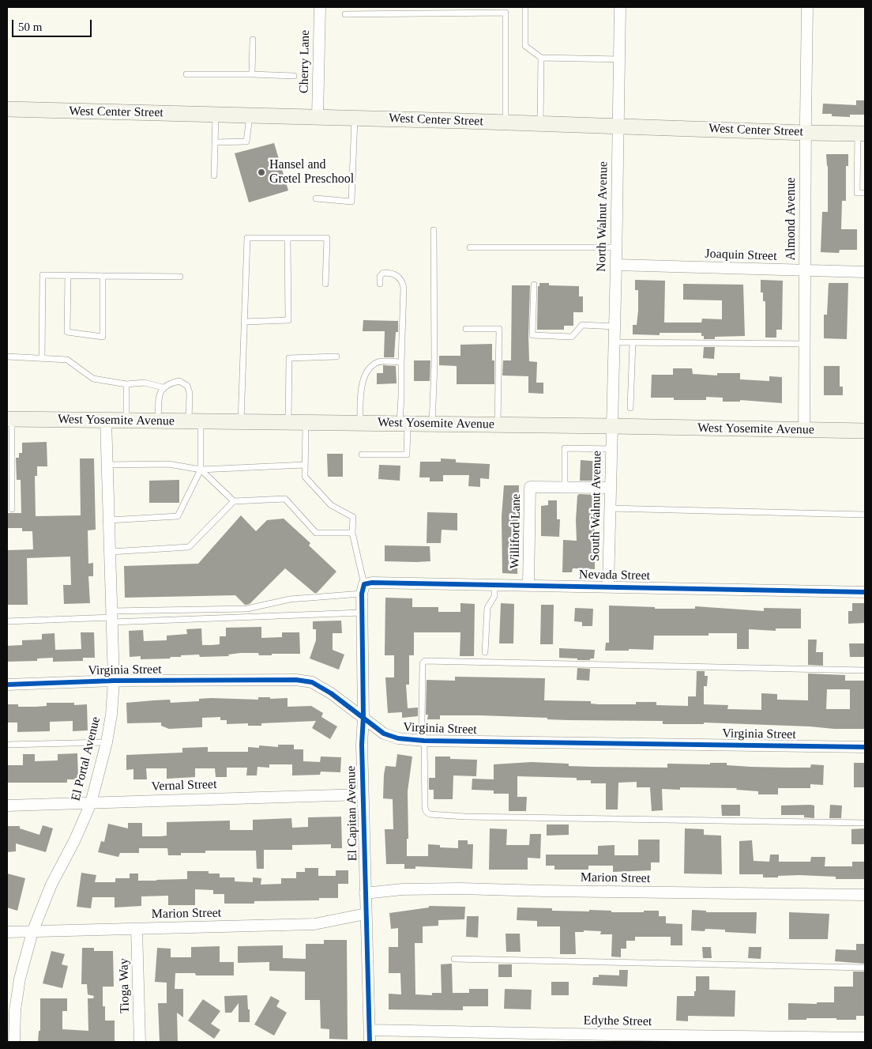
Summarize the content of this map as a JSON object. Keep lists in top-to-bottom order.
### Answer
{
  "streets": {
    "street": [
      "Cherry Lane",
      "West Center Street",
      "North Walnut Avenue",
      "Almond Avenue",
      "Joaquin Street",
      "West Yosemite Avenue",
      "South Walnut Avenue",
      "Williford Lane",
      "Nevada Street",
      "Virginia Street",
      "El Portal Avenue",
      "Vernal Street",
      "El Capitan Avenue",
      "Marion Street",
      "Tioga Way",
      "Edythe Street"
    ]
  },
  "crossings": [
    ["Cherry Lane", "West Center Street"],
    ["West Center Street", "North Walnut Avenue"],
    ["West Center Street", "Almond Avenue"],
    ["North Walnut Avenue", "Joaquin Street"],
    ["North Walnut Avenue", "West Yosemite Avenue"],
    ["North Walnut Avenue", "South Walnut Avenue"],
    ["Almond Avenue", "Joaquin Street"],
    ["Almond Avenue", "West Yosemite Avenue"],
    ["West Yosemite Avenue", "South Walnut Avenue"],
    ["West Yosemite Avenue", "El Portal Avenue"],
    ["South Walnut Avenue", "Williford Lane"],
    ["South Walnut Avenue", "Nevada Street"],
    ["Williford Lane", "Nevada Street"],
    ["Nevada Street", "El Capitan Avenue"],
    ["Virginia Street", "El Portal Avenue"],
    ["Virginia Street", "El Capitan Avenue"],
    ["El Portal Avenue", "Vernal Street"],
    ["El Portal Avenue", "Marion Street"],
    ["Vernal Street", "El Capitan Avenue"],
    ["El Capitan Avenue", "Marion Street"],
    ["El Capitan Avenue", "Edythe Street"],
    ["Marion Street", "Tioga Way"]
  ],
  "places": ["Hansel and Gretel Preschool"],
  "scale_bar": "50 m"
}
